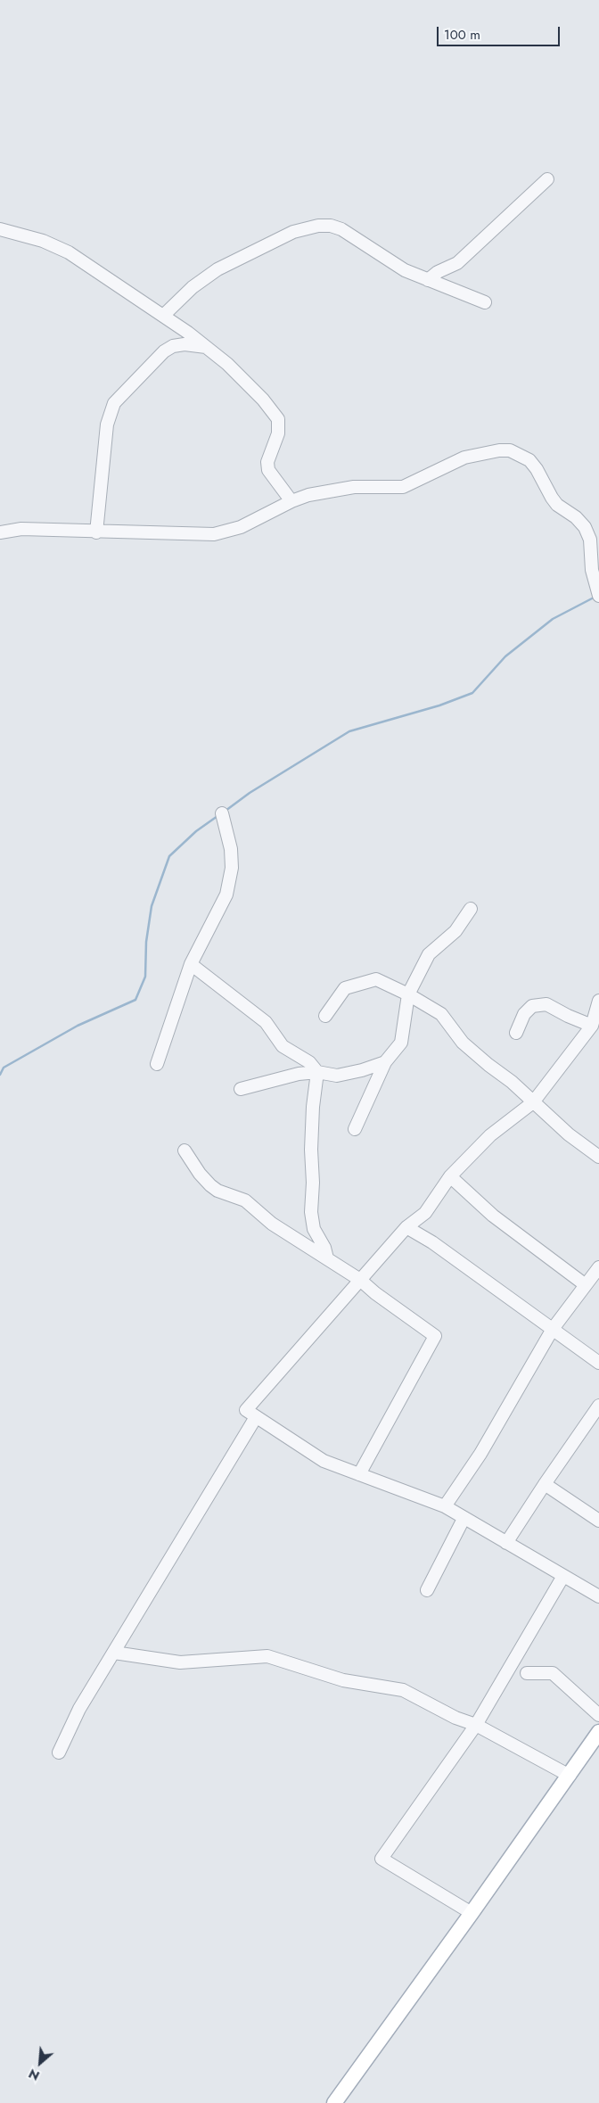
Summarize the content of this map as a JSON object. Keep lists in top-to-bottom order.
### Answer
{
  "scale_bar": "100 m",
  "north": "bottom left"
}
